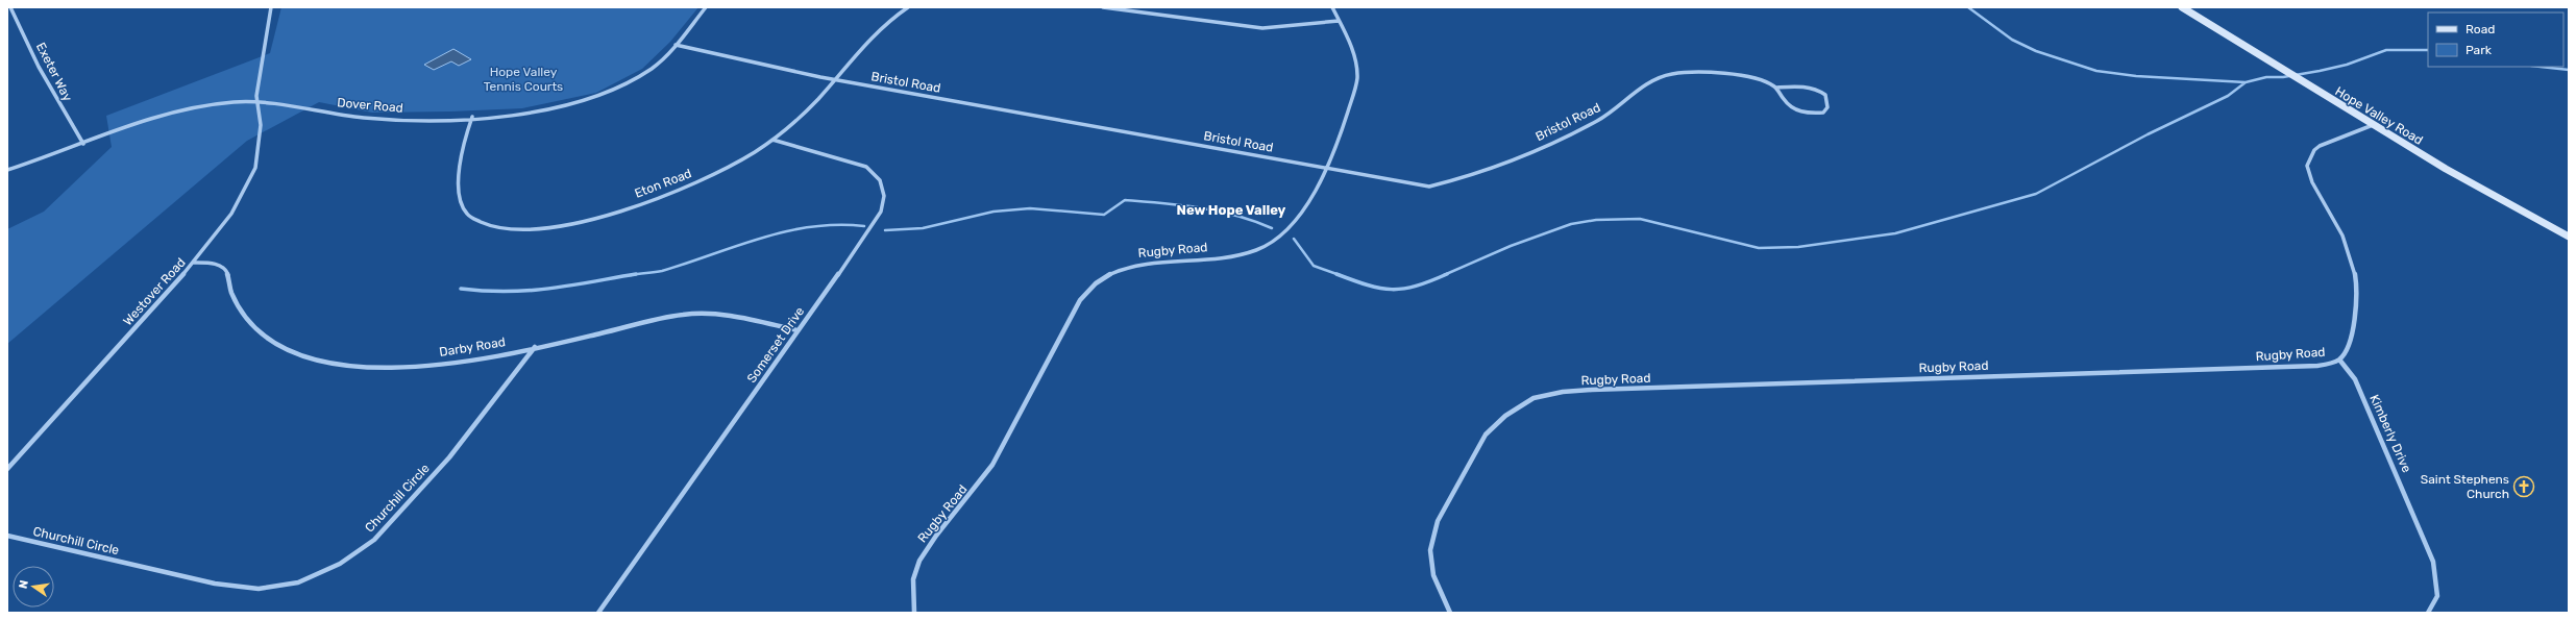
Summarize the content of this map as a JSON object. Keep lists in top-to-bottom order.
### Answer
{
  "streets": {
    "main road": ["Hope Valley Road"],
    "street": [
      "Exeter Way",
      "Bristol Road",
      "Dover Road",
      "Eton Road",
      "Rugby Road",
      "Westover Road",
      "Somerset Drive",
      "Darby Road",
      "Kimberly Drive",
      "Churchill Circle"
    ]
  },
  "crossings": [
    ["Exeter Way", "Dover Road"],
    ["Bristol Road", "Dover Road"],
    ["Bristol Road", "Eton Road"],
    ["Bristol Road", "Rugby Road"],
    ["Dover Road", "Eton Road"],
    ["Dover Road", "Westover Road"],
    ["Hope Valley Road", "Rugby Road"],
    ["Eton Road", "Somerset Drive"],
    ["Rugby Road", "Kimberly Drive"],
    ["Westover Road", "Darby Road"],
    ["Somerset Drive", "Darby Road"],
    ["Darby Road", "Churchill Circle"]
  ],
  "districts": ["New Hope Valley"],
  "parks": ["Hope Valley Tennis Courts"],
  "places": {
    "church": ["Saint Stephens Church"]
  },
  "legend": ["Road", "Park"],
  "north": "left"
}
